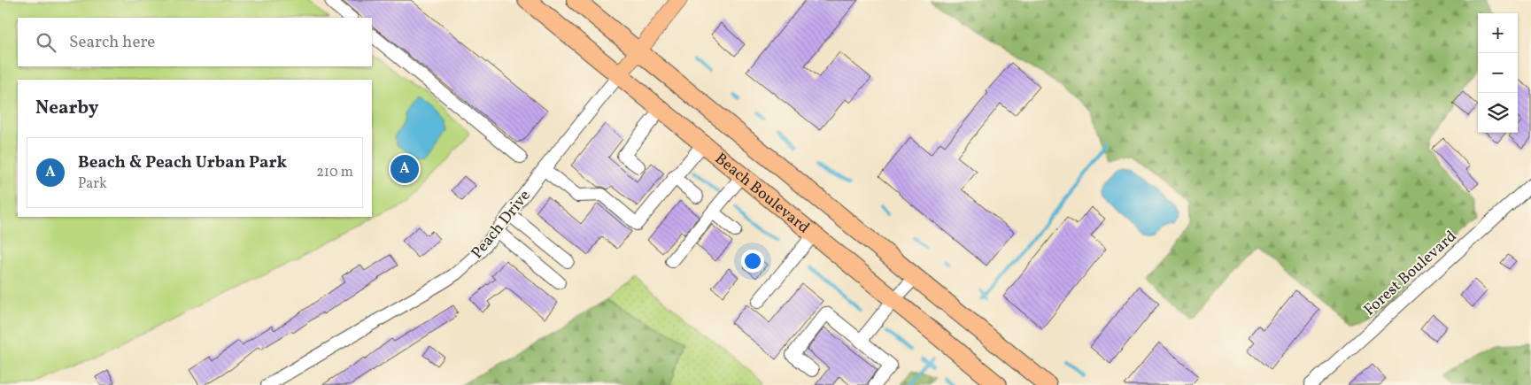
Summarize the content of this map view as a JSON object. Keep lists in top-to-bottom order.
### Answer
{
  "streets": {
    "highway": ["Beach Boulevard"],
    "main road": ["Peach Drive"],
    "street": ["Forest Boulevard"]
  },
  "crossings": [
    ["Beach Boulevard", "Peach Drive"]
  ],
  "page": {
    "map_buttons": ["+", "−"],
    "search": "Search here",
    "heading": "Nearby",
    "list": [
      {
        "mark": "A",
        "name": "Beach & Peach Urban Park",
        "note": "Park",
        "value": "210 m"
      }
    ],
    "pins": "A"
  }
}
